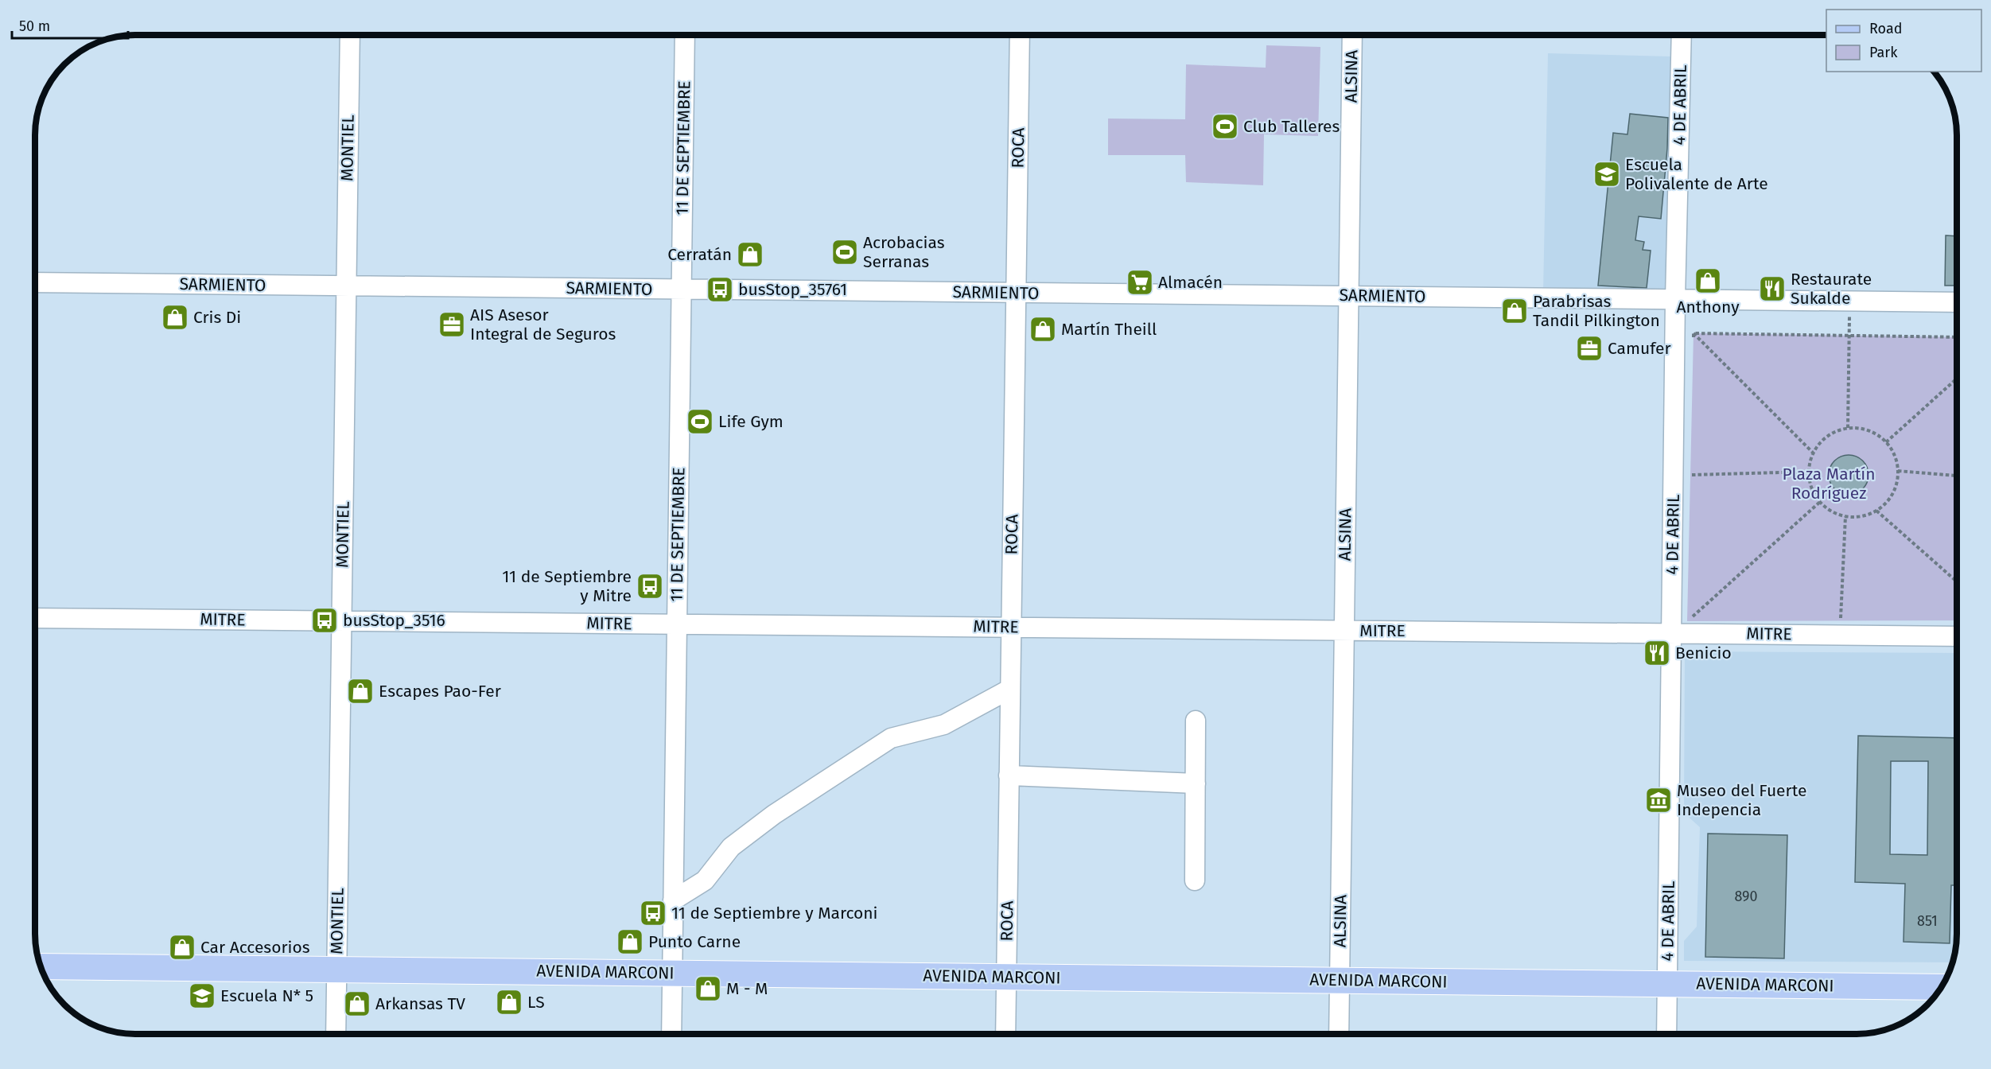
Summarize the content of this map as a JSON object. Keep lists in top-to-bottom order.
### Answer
{
  "streets": {
    "main road": ["AVENIDA MARCONI"],
    "street": [
      "ALSINA",
      "4 DE ABRIL",
      "MONTIEL",
      "11 DE SEPTIEMBRE",
      "ROCA",
      "SARMIENTO",
      "MITRE"
    ]
  },
  "crossings": [
    ["ALSINA", "SARMIENTO"],
    ["ALSINA", "MITRE"],
    ["ALSINA", "AVENIDA MARCONI"],
    ["4 DE ABRIL", "SARMIENTO"],
    ["4 DE ABRIL", "MITRE"],
    ["4 DE ABRIL", "AVENIDA MARCONI"],
    ["MONTIEL", "SARMIENTO"],
    ["MONTIEL", "MITRE"],
    ["MONTIEL", "AVENIDA MARCONI"],
    ["11 DE SEPTIEMBRE", "SARMIENTO"],
    ["11 DE SEPTIEMBRE", "MITRE"],
    ["11 DE SEPTIEMBRE", "AVENIDA MARCONI"],
    ["ROCA", "SARMIENTO"],
    ["ROCA", "MITRE"],
    ["ROCA", "AVENIDA MARCONI"]
  ],
  "parks": ["Plaza Martín Rodríguez"],
  "places": {
    "sports": ["Club Talleres", "Acrobacias Serranas", "Life Gym"],
    "school or university": ["Escuela Polivalente de Arte", "Escuela N* 5"],
    "shop": [
      "Cerratán",
      "Anthony",
      "Parabrisas Tandil Pilkington",
      "Cris Di",
      "Martín Theill",
      "Escapes Pao-Fer",
      "Punto Carne",
      "Car Accesorios",
      "M - M",
      "LS",
      "Arkansas TV"
    ],
    "supermarket": ["Almacén"],
    "restaurant": ["Restaurate Sukalde", "Benicio"],
    "bus stop": [
      "busStop_35761",
      "11 de Septiembre y Mitre",
      "busStop_3516",
      "11 de Septiembre y Marconi"
    ],
    "office": ["AIS Asesor Integral de Seguros", "Camufer"],
    "museum": ["Museo del Fuerte Indepencia"]
  },
  "house_numbers": ["890", "851"],
  "legend": ["Road", "Park"],
  "scale_bar": "50 m"
}
